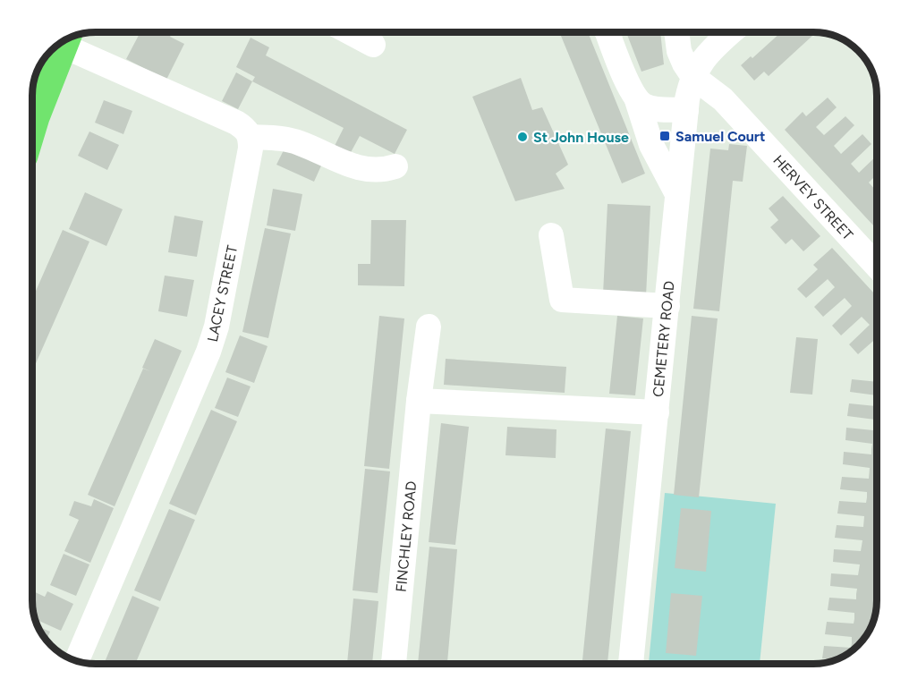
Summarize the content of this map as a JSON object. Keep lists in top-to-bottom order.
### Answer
{
  "streets": {
    "street": [
      "HERVEY STREET",
      "LACEY STREET",
      "CEMETERY ROAD",
      "FINCHLEY ROAD"
    ]
  },
  "crossings": [
    ["HERVEY STREET", "CEMETERY ROAD"]
  ],
  "places": {
    "transit": ["Samuel Court"],
    "other": ["St John House"]
  }
}
